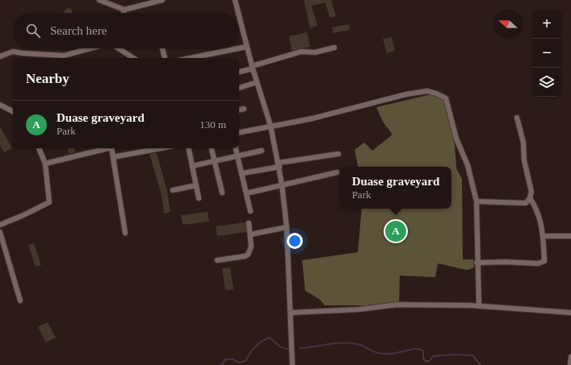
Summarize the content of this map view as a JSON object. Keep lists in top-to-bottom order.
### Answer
{
  "north": "left",
  "page": {
    "map_buttons": ["+", "−"],
    "search": "Search here",
    "heading": "Nearby",
    "list": [
      {
        "mark": "A",
        "name": "Duase graveyard",
        "note": "Park",
        "value": "130 m"
      }
    ],
    "popup": ["Duase graveyard", "Park"],
    "pins": "A"
  }
}
